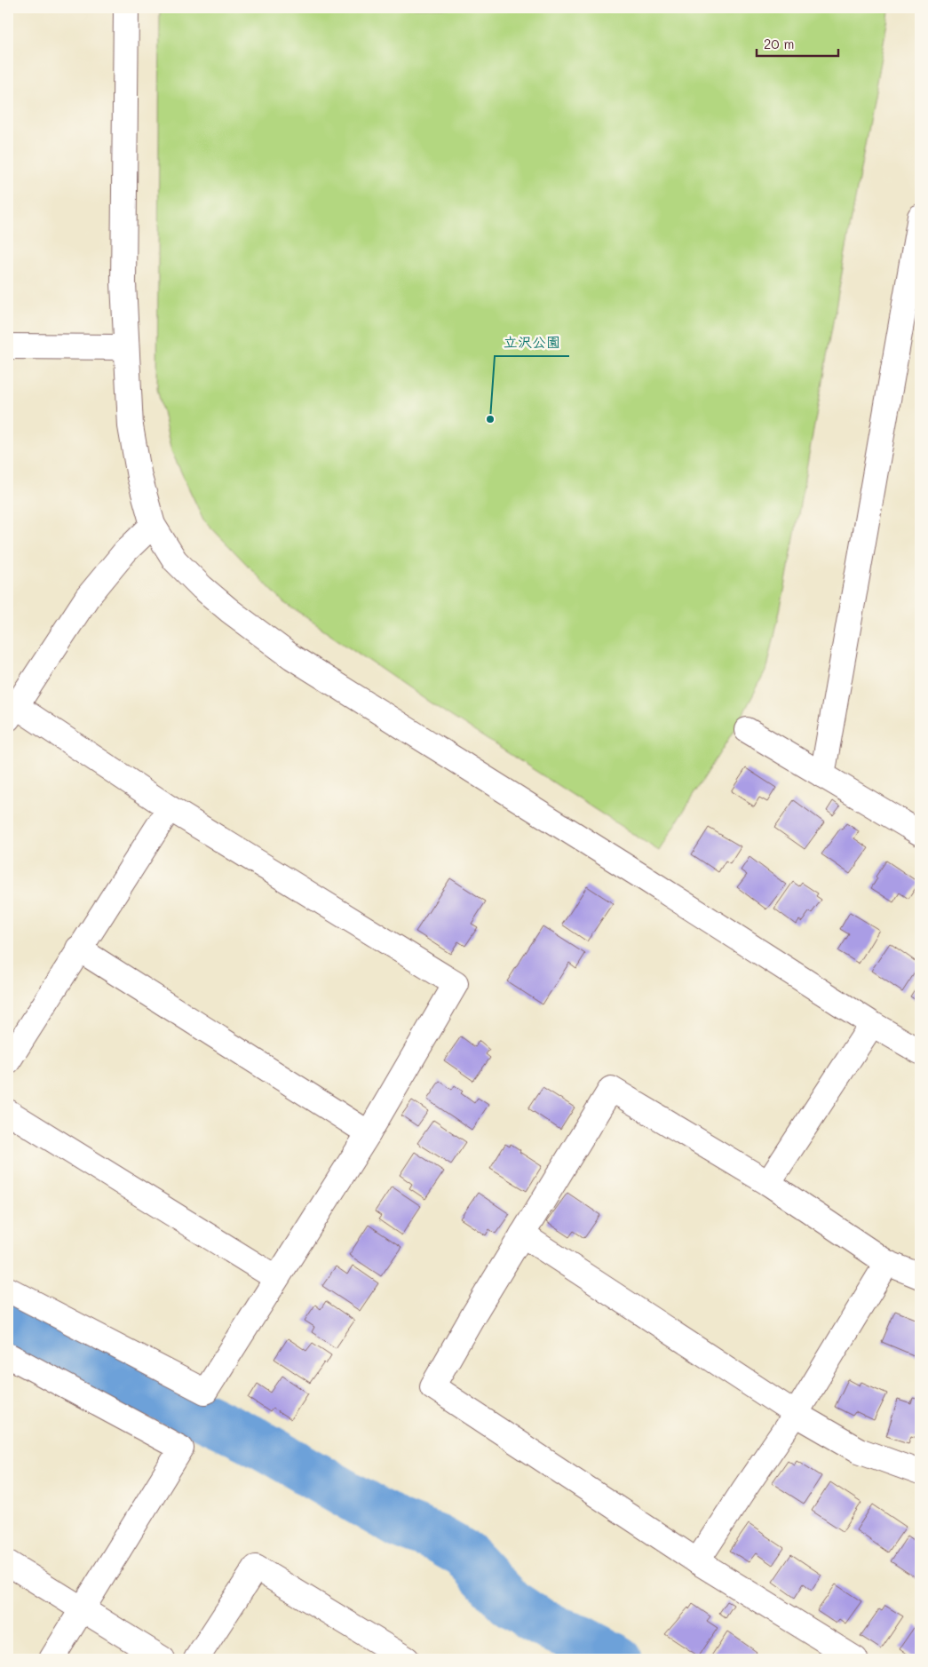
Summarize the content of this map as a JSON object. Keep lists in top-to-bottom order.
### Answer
{
  "places": ["立沢公園"],
  "scale_bar": "20 m"
}
